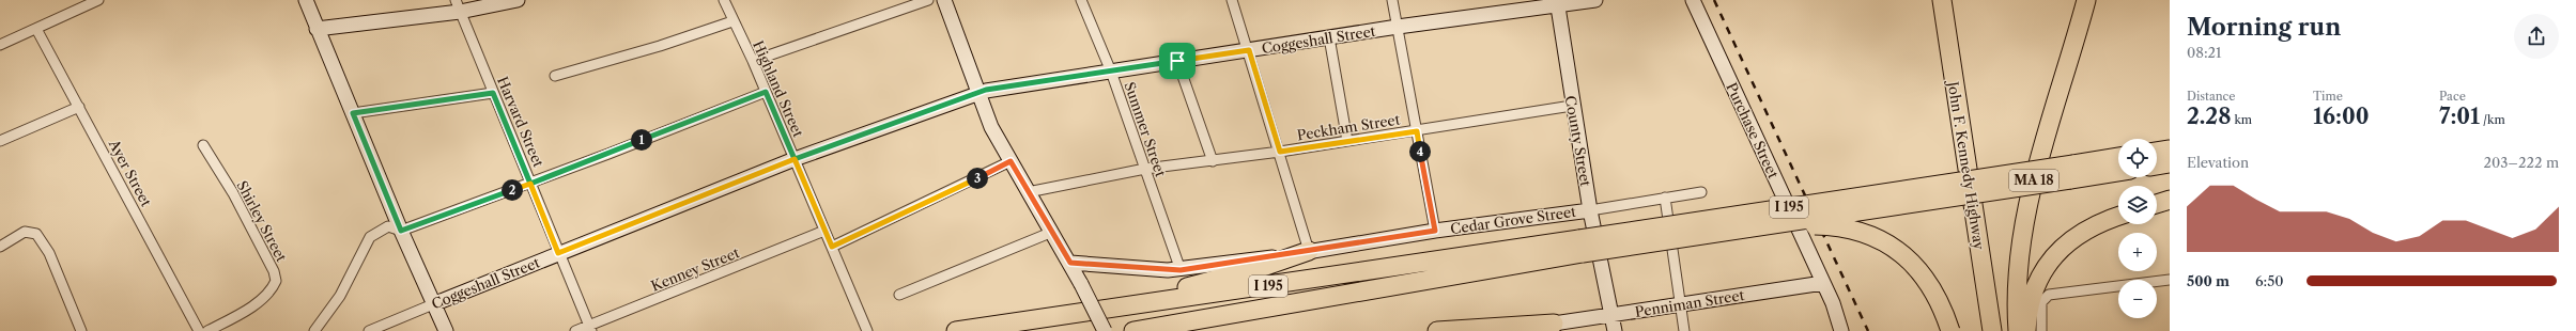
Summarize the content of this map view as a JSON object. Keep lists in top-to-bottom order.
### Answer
{
  "streets": {
    "highway": ["John F. Kennedy Highway", "MA 18", "I 195"],
    "main road": [
      "Coggeshall Street",
      "Purchase Street",
      "County Street",
      "Cedar Grove Street",
      "Penniman Street"
    ],
    "street": [
      "Highland Street",
      "Harvard Street",
      "Peckham Street",
      "Summer Street",
      "Ayer Street",
      "Shirley Street",
      "Kenney Street"
    ]
  },
  "crossings": [
    ["Coggeshall Street", "Highland Street"],
    ["Coggeshall Street", "Harvard Street"],
    ["Coggeshall Street", "Summer Street"],
    ["Coggeshall Street", "County Street"],
    ["Highland Street", "Kenney Street"],
    ["Harvard Street", "Kenney Street"],
    ["Peckham Street", "Summer Street"],
    ["Peckham Street", "County Street"],
    ["Summer Street", "Cedar Grove Street"],
    ["Purchase Street", "Penniman Street"],
    ["County Street", "Cedar Grove Street"],
    ["County Street", "Penniman Street"]
  ],
  "page": {
    "heading": ["Morning run", "08:21"],
    "stats": [
      ["Distance", "2.28 km"],
      ["Time", "16:00"],
      ["Pace", "7:01 /km"]
    ],
    "pins": [
      "1",
      "4",
      "3",
      "2"
    ],
    "map_buttons": ["+", "−"],
    "chart": ["Elevation", "203–222 m"],
    "list": [
      {
        "name": "500 m",
        "note": "6:50"
      }
    ]
  }
}
